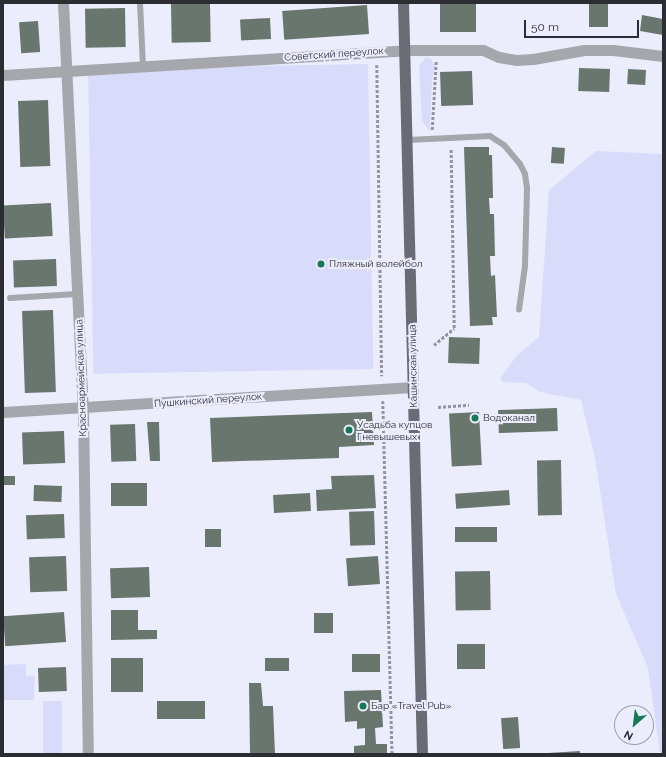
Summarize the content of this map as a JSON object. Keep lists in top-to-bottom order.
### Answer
{
  "streets": {
    "main road": ["Кашинская улица"],
    "street": ["Советский переулок", "Красноармейская улица", "Пушкинский переулок"]
  },
  "crossings": [
    ["Советский переулок", "Кашинская улица"],
    ["Советский переулок", "Красноармейская улица"],
    ["Кашинская улица", "Пушкинский переулок"],
    ["Красноармейская улица", "Пушкинский переулок"]
  ],
  "places": [
    "Пляжный волейбол",
    "Водоканал",
    "Усадьба купцов Гневышевых",
    "Бар «Travel Pub»"
  ],
  "scale_bar": "50 m",
  "north": "bottom left"
}
